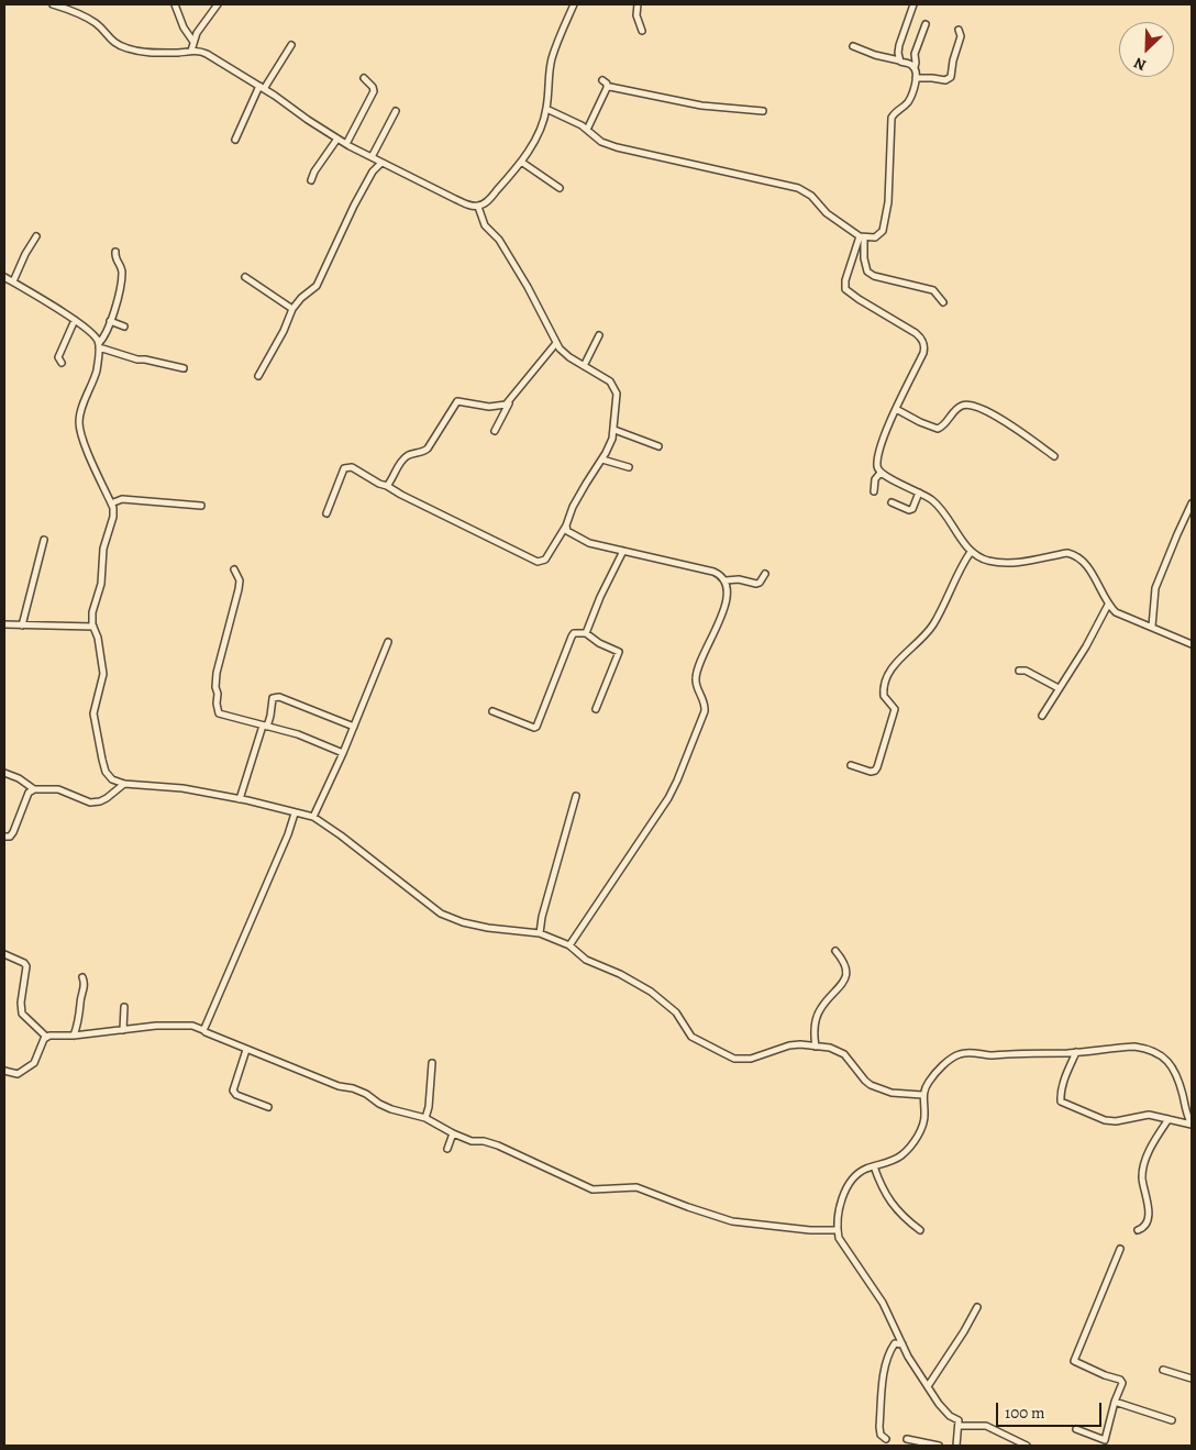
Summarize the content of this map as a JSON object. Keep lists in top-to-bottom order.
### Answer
{
  "scale_bar": "100 m",
  "north": "bottom left"
}
